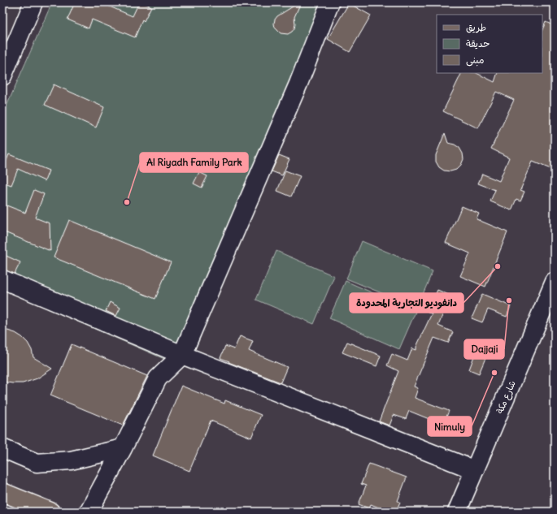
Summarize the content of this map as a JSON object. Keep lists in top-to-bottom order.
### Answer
{
  "streets": {
    "street": ["شارع مكة"]
  },
  "places": [
    "Al Riyadh Family Park",
    "دانفوديو التجارية المحدودة",
    "Dajjaji",
    "Nimuly"
  ],
  "legend": ["طريق", "حديقة", "مبنى"]
}
